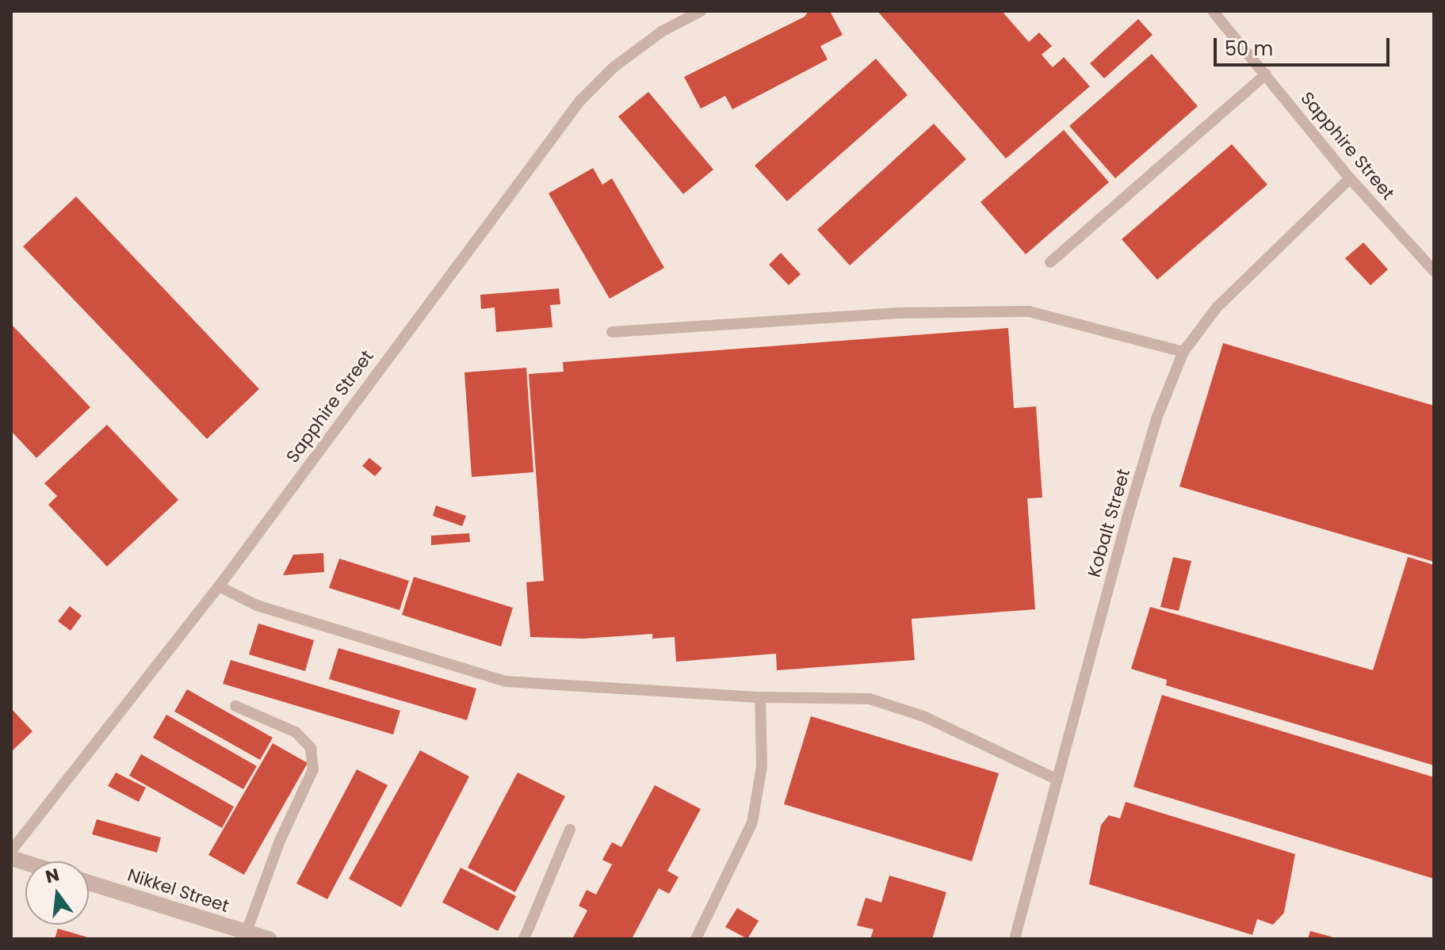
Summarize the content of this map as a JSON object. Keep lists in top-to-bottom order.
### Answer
{
  "streets": {
    "street": ["Nikkel Street"],
    "lane": ["Sapphire Street", "Kobalt Street"]
  },
  "crossings": [
    ["Sapphire Street", "Kobalt Street"]
  ],
  "scale_bar": "50 m",
  "north": "top"
}
